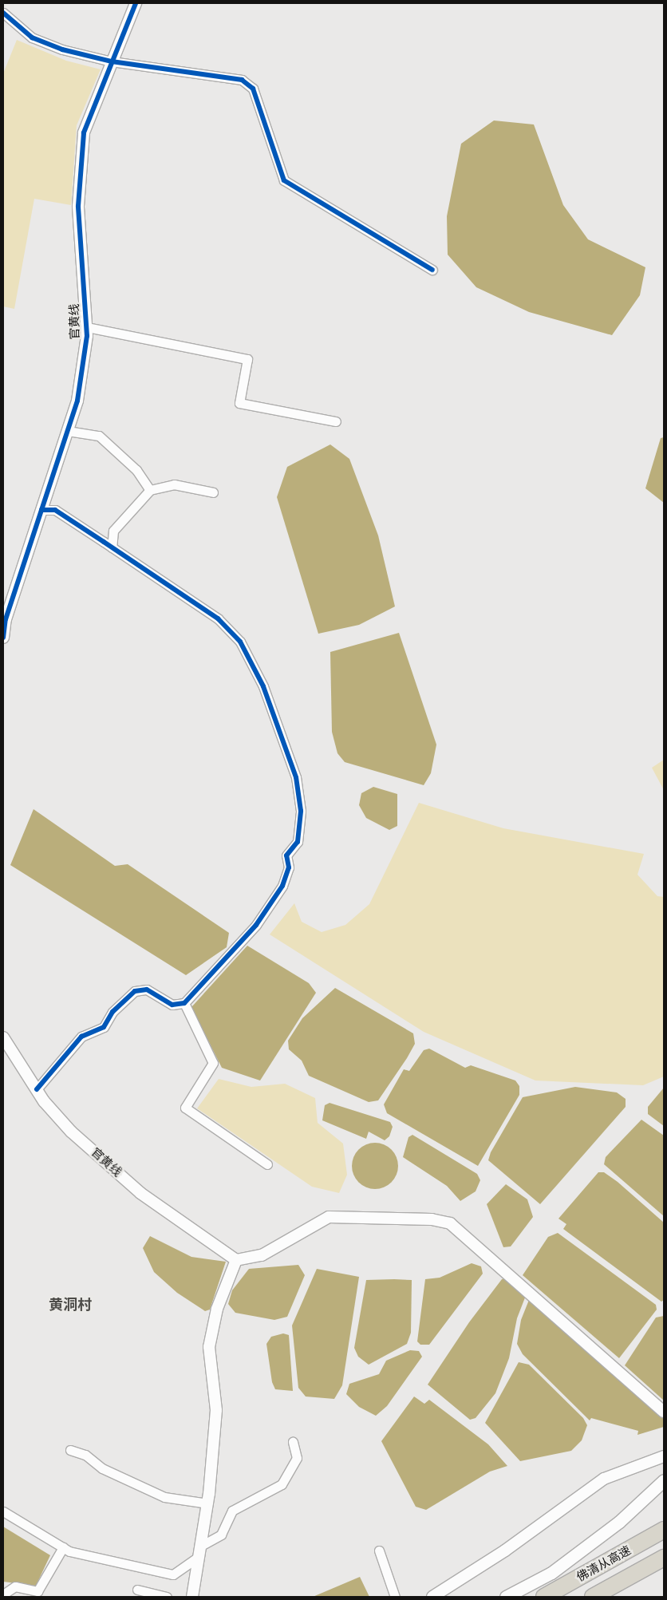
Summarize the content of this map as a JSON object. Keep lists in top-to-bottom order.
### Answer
{
  "streets": {
    "highway": ["佛清从高速"],
    "street": ["官黄线"]
  },
  "districts": ["黄洞村"]
}
